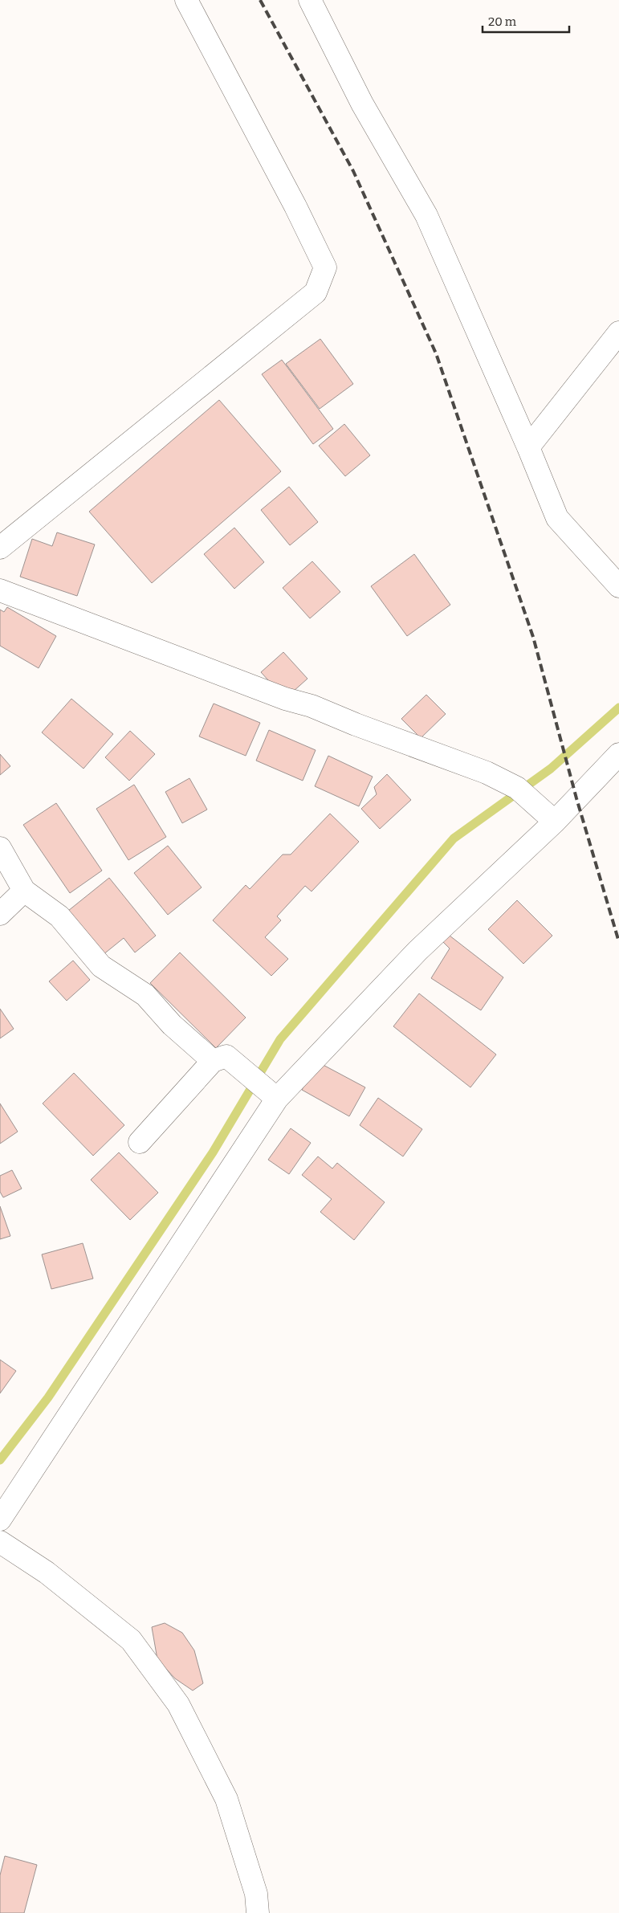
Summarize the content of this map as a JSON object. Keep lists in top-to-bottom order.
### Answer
{
  "scale_bar": "20 m"
}
